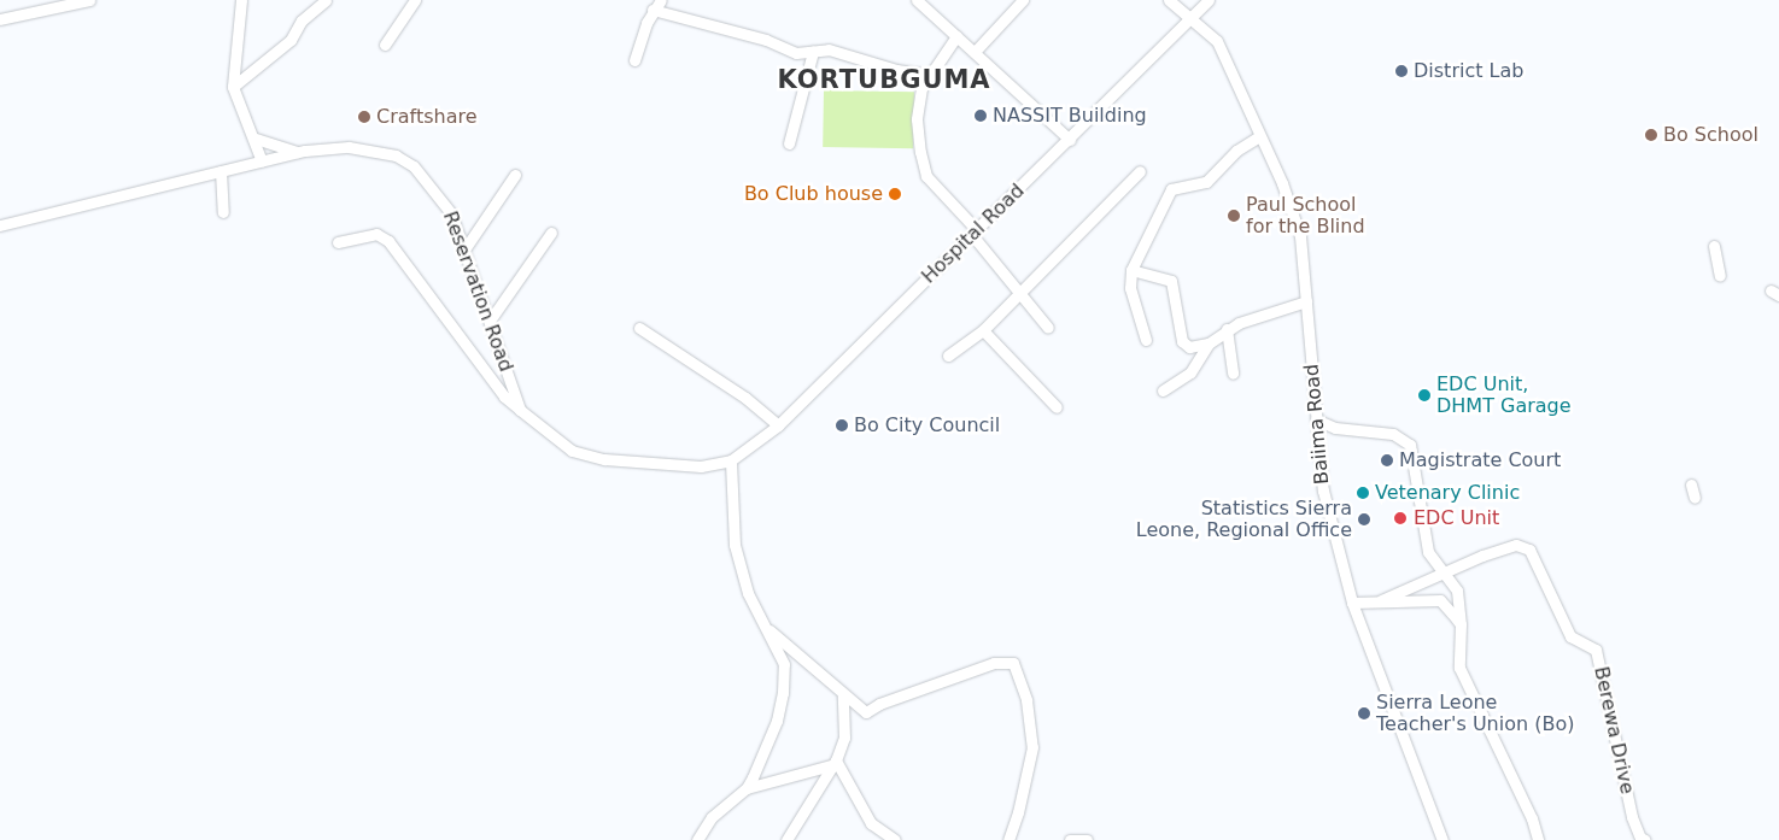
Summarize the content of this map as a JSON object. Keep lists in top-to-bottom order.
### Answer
{
  "streets": {
    "street": [
      "Hospital Road",
      "Reservation Road",
      "Baiima Road",
      "Berewa Drive"
    ]
  },
  "crossings": [
    ["Hospital Road", "Baiima Road"]
  ],
  "districts": ["KORTUBGUMA"],
  "places": [
    "District Lab",
    "NASSIT Building",
    "Craftshare",
    "Bo School",
    "Bo Club house",
    "Paul School for the Blind",
    "EDC Unit, DHMT Garage",
    "Bo City Council",
    "Magistrate Court",
    "Vetenary Clinic",
    "EDC Unit",
    "Statistics Sierra Leone, Regional Office",
    "Sierra Leone Teacher's Union (Bo)"
  ]
}
